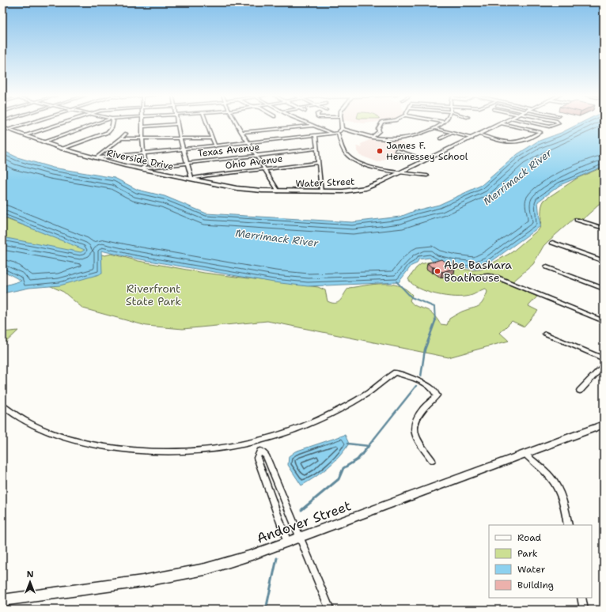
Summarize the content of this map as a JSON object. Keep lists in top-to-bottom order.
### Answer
{
  "streets": {
    "main road": ["Riverside Drive", "Water Street", "Andover Street"],
    "street": ["Texas Avenue", "Ohio Avenue"]
  },
  "crossings": [
    ["Texas Avenue", "Riverside Drive"],
    ["Riverside Drive", "Ohio Avenue"],
    ["Riverside Drive", "Water Street"]
  ],
  "water": ["Merrimack River"],
  "parks": ["Riverfront State Park"],
  "places": ["James F. Hennessey School", "Abe Bashara Boathouse"],
  "legend": [
    "Road",
    "Park",
    "Water",
    "Building"
  ],
  "north": "top"
}
